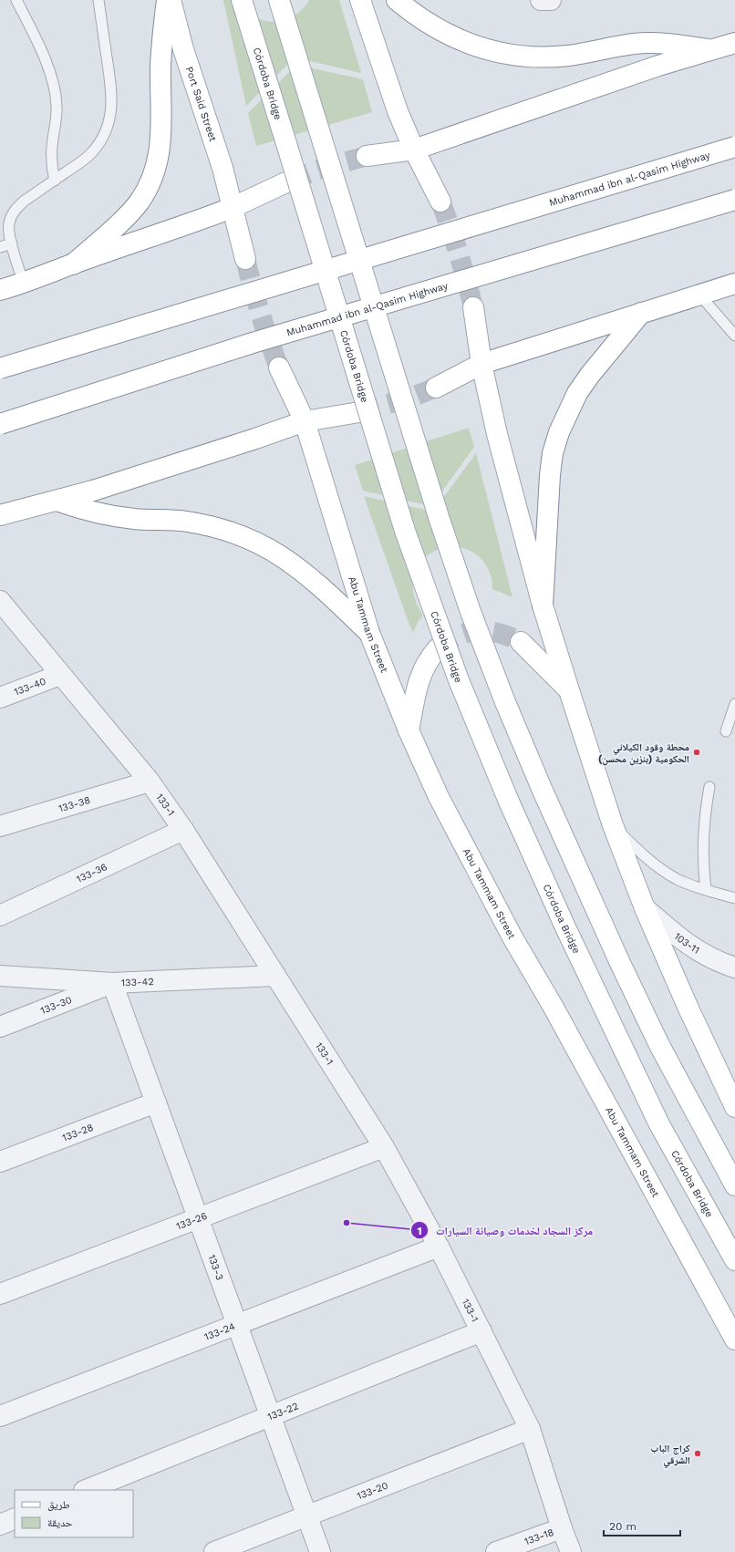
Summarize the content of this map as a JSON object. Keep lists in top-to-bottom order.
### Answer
{
  "streets": {
    "main road": [
      "Córdoba Bridge",
      "Port Said Street",
      "Muhammad ibn al-Qasim Highway",
      "Abu Tammam Street"
    ],
    "street": [
      "133-40",
      "133-38",
      "133-1",
      "133-36",
      "103-11",
      "133-42",
      "133-30",
      "133-28",
      "133-26",
      "133-3",
      "133-24",
      "133-22",
      "133-20",
      "133-18"
    ]
  },
  "crossings": [
    ["133-40", "133-1"],
    ["133-38", "133-1"],
    ["133-1", "133-36"],
    ["133-1", "133-42"],
    ["133-1", "133-26"],
    ["133-1", "133-24"],
    ["133-1", "133-22"],
    ["133-1", "133-20"],
    ["133-1", "133-18"],
    ["133-42", "133-30"],
    ["133-42", "133-3"],
    ["133-30", "133-3"],
    ["133-28", "133-3"],
    ["133-26", "133-3"],
    ["133-3", "133-24"],
    ["133-3", "133-22"],
    ["133-3", "133-20"]
  ],
  "places": ["محطة وقود الكيلاني الحكومية (بنزين محسن)", "مركز السجاد لخدمات وصيانة السيارات", "كراج الباب الشرقي"],
  "legend": ["طريق", "حديقة"],
  "scale_bar": "20 m"
}
